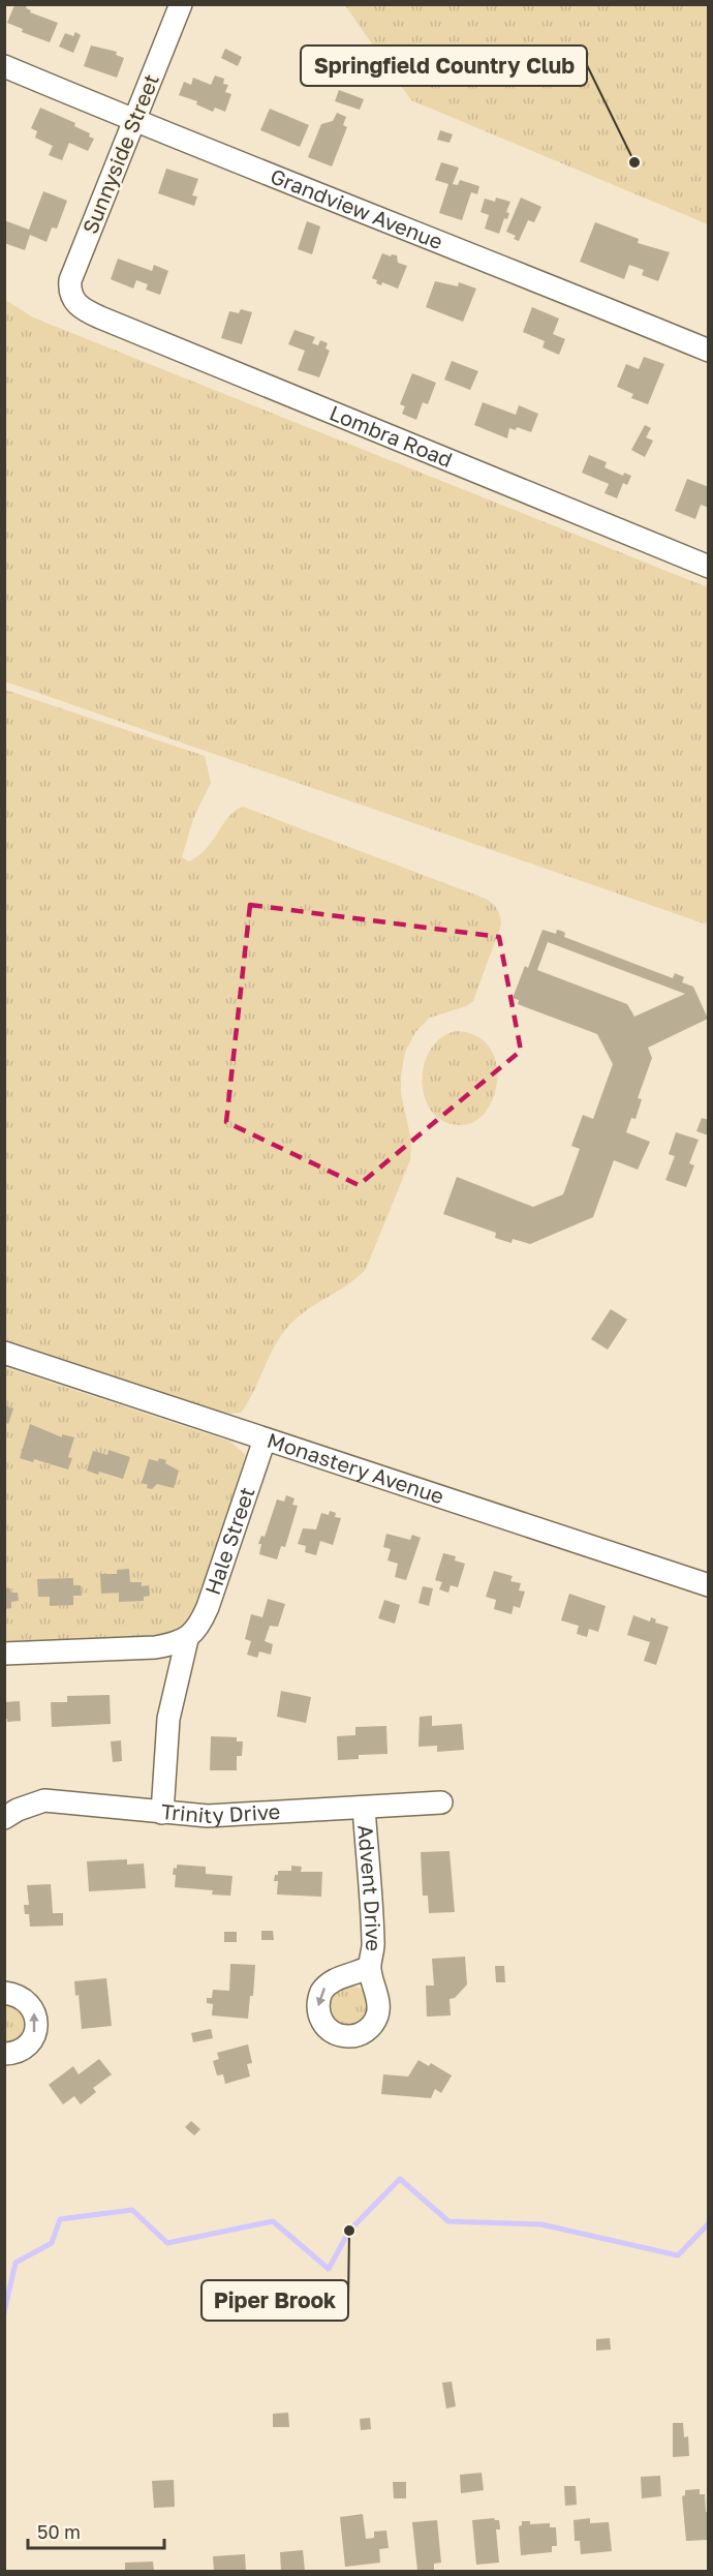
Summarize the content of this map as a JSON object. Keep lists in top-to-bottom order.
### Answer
{
  "streets": {
    "street": [
      "Sunnyside Street",
      "Grandview Avenue",
      "Lombra Road",
      "Monastery Avenue",
      "Hale Street",
      "Trinity Drive",
      "Advent Drive"
    ]
  },
  "crossings": [
    ["Sunnyside Street", "Grandview Avenue"],
    ["Sunnyside Street", "Lombra Road"],
    ["Monastery Avenue", "Hale Street"],
    ["Hale Street", "Trinity Drive"],
    ["Trinity Drive", "Advent Drive"]
  ],
  "places": ["Springfield Country Club", "Piper Brook"],
  "scale_bar": "50 m"
}
